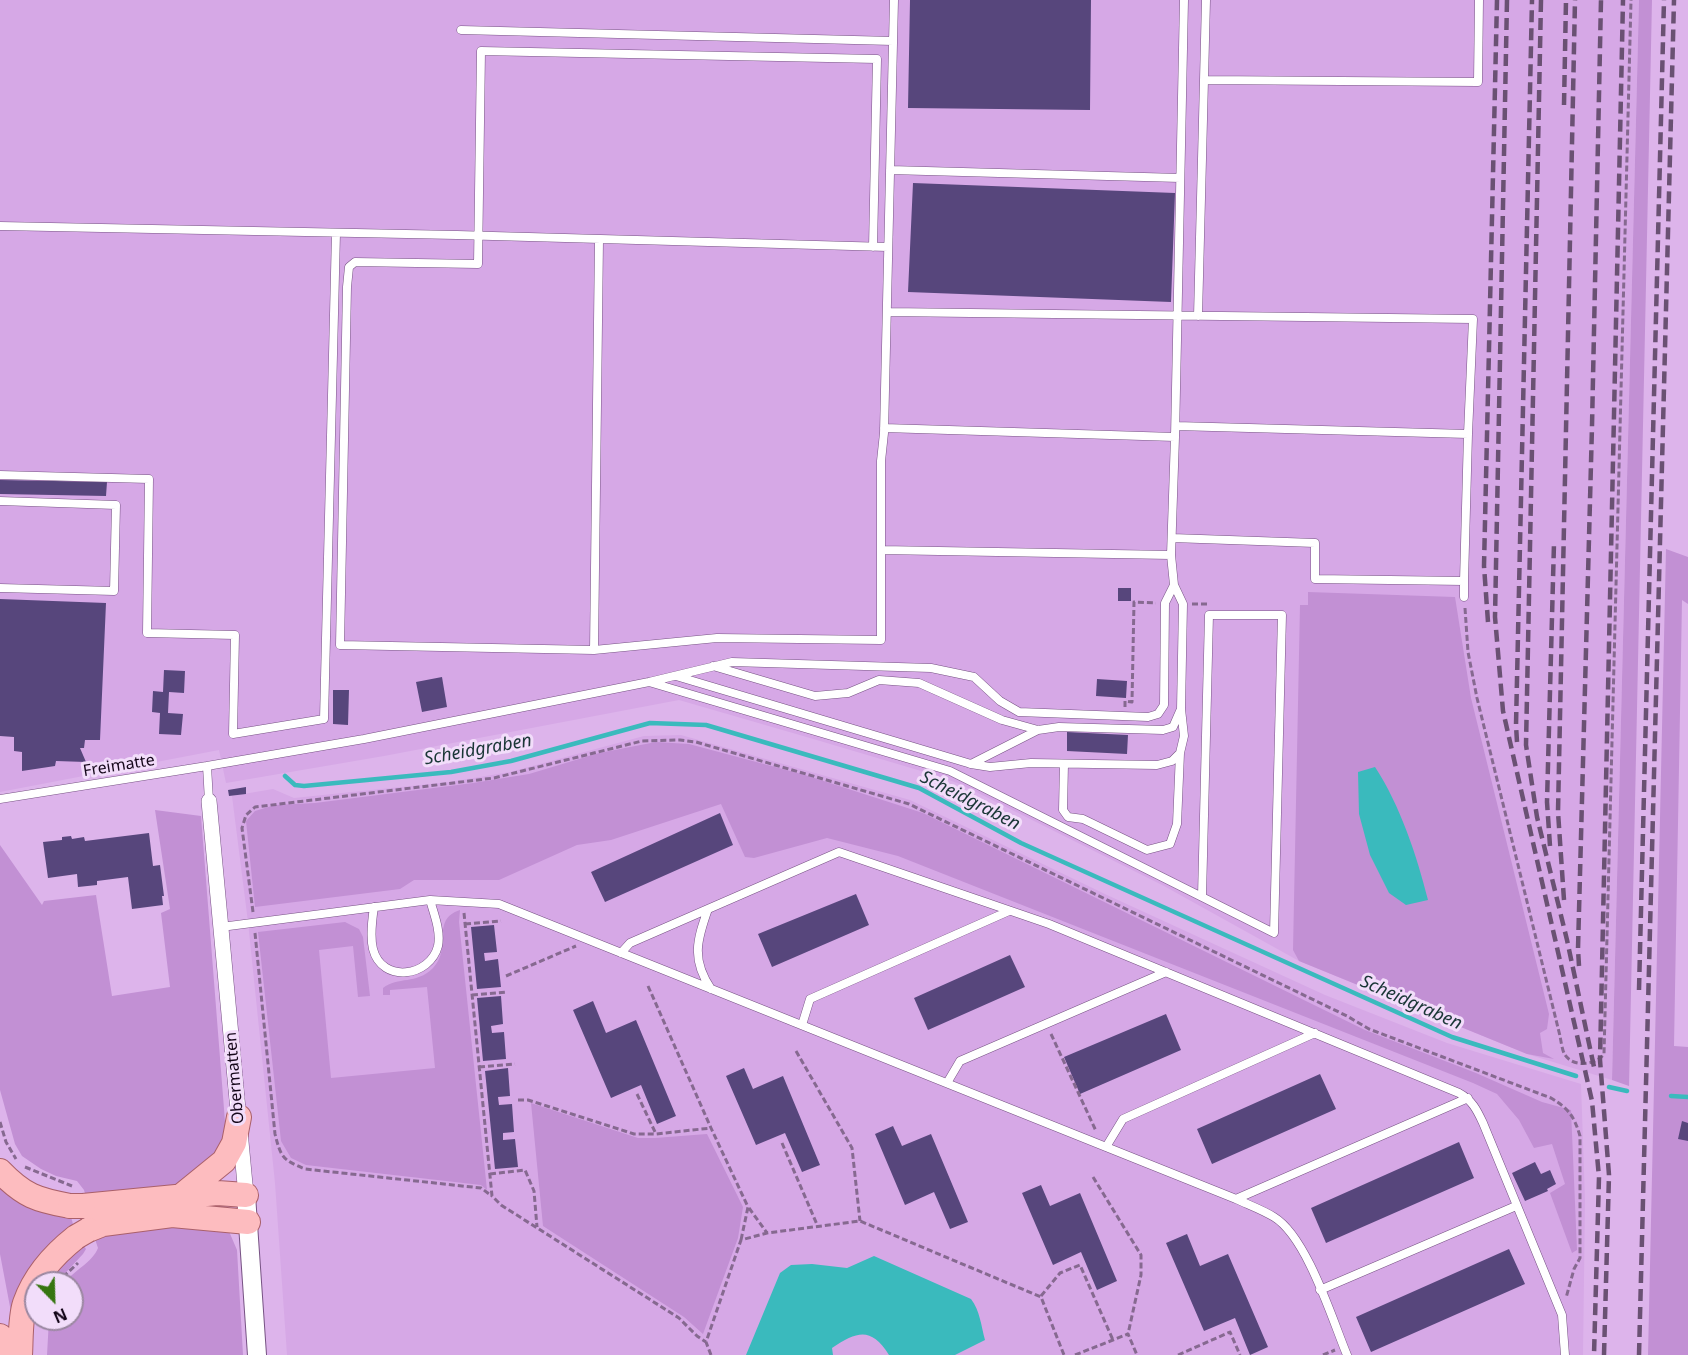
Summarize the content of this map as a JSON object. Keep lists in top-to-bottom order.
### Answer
{
  "streets": {
    "street": ["Obermatten"],
    "lane": ["Freimatte"]
  },
  "water": ["Scheidgraben"],
  "north": "bottom right"
}
